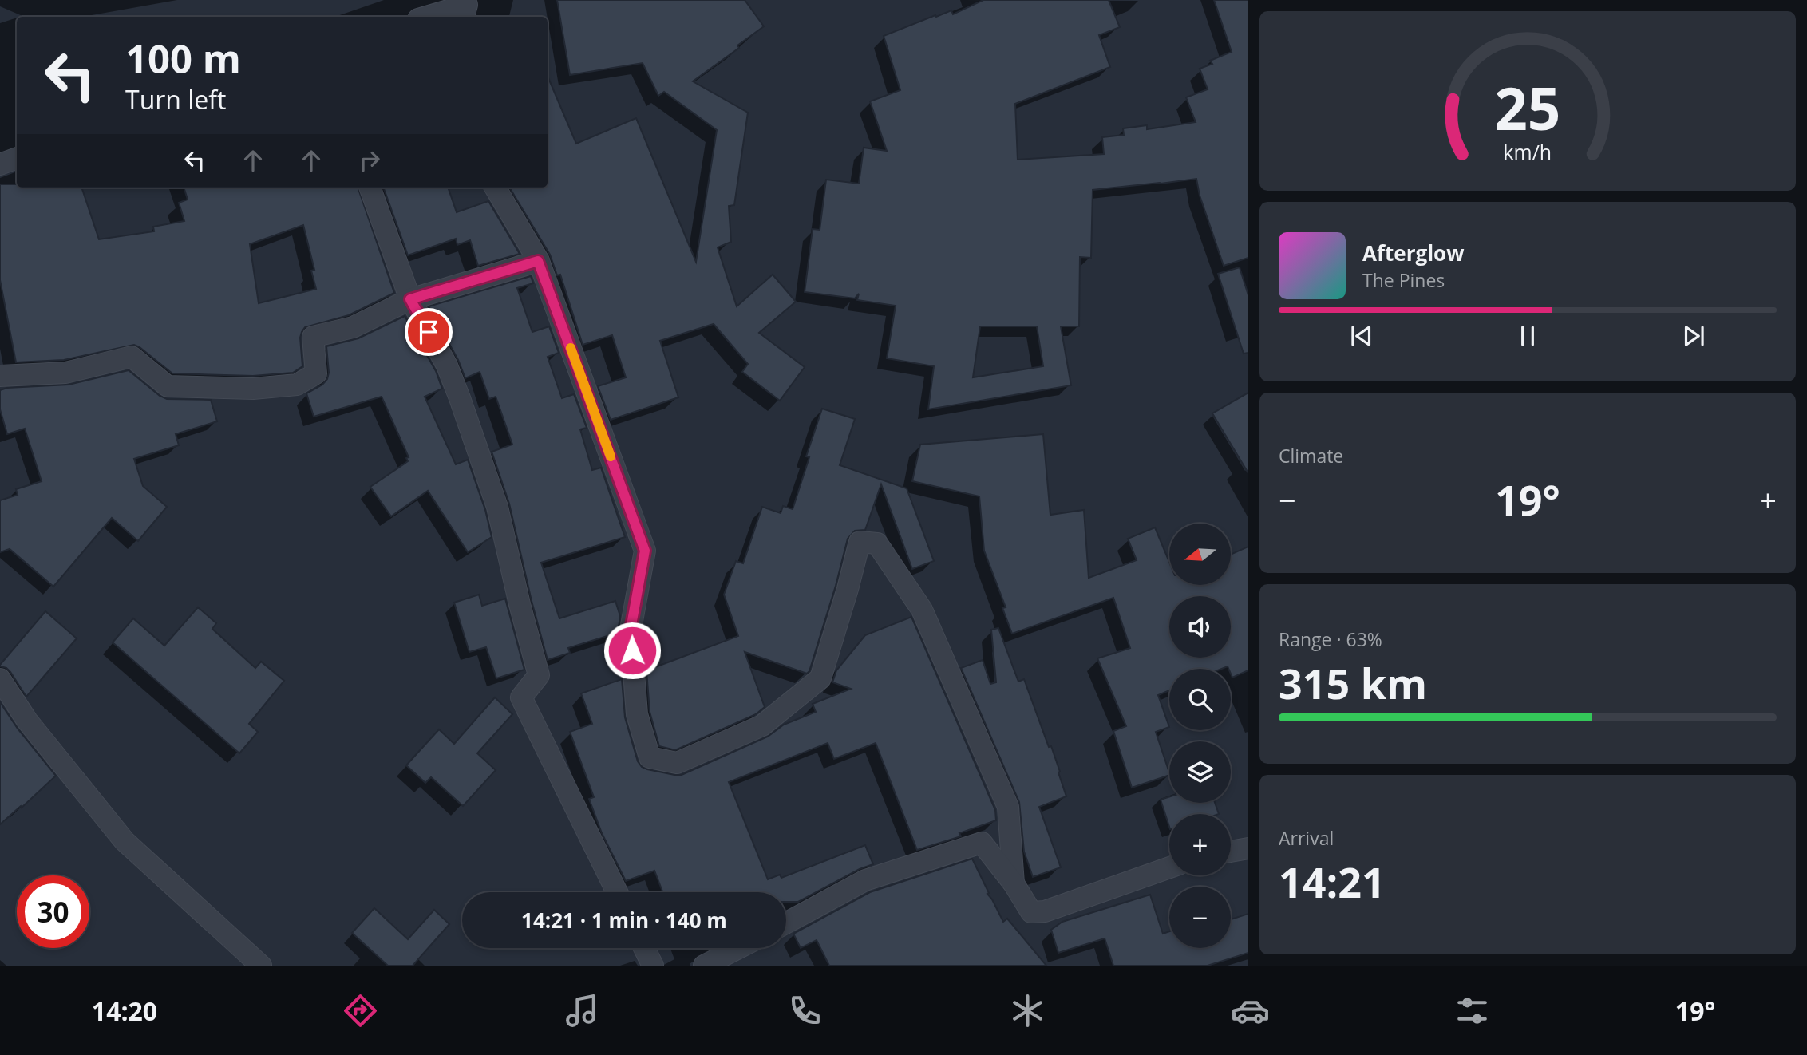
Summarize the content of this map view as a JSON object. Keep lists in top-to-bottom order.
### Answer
{
  "north": "left",
  "page": {
    "turn": ["100 m", "Turn left"],
    "song": ["Afterglow", "The Pines"],
    "tile": [
      "Climate",
      ["Range · 63%", "315 km"],
      ["Arrival", "14:21"]
    ],
    "heat": ["−", "19°", "+"],
    "map_buttons": ["+", "−"],
    "limit": "30",
    "trip": "14:21 · 1 min · 140 m",
    "tabs": ["14:20", "19°"],
    "gauge": ["25", "km/h"]
  }
}
